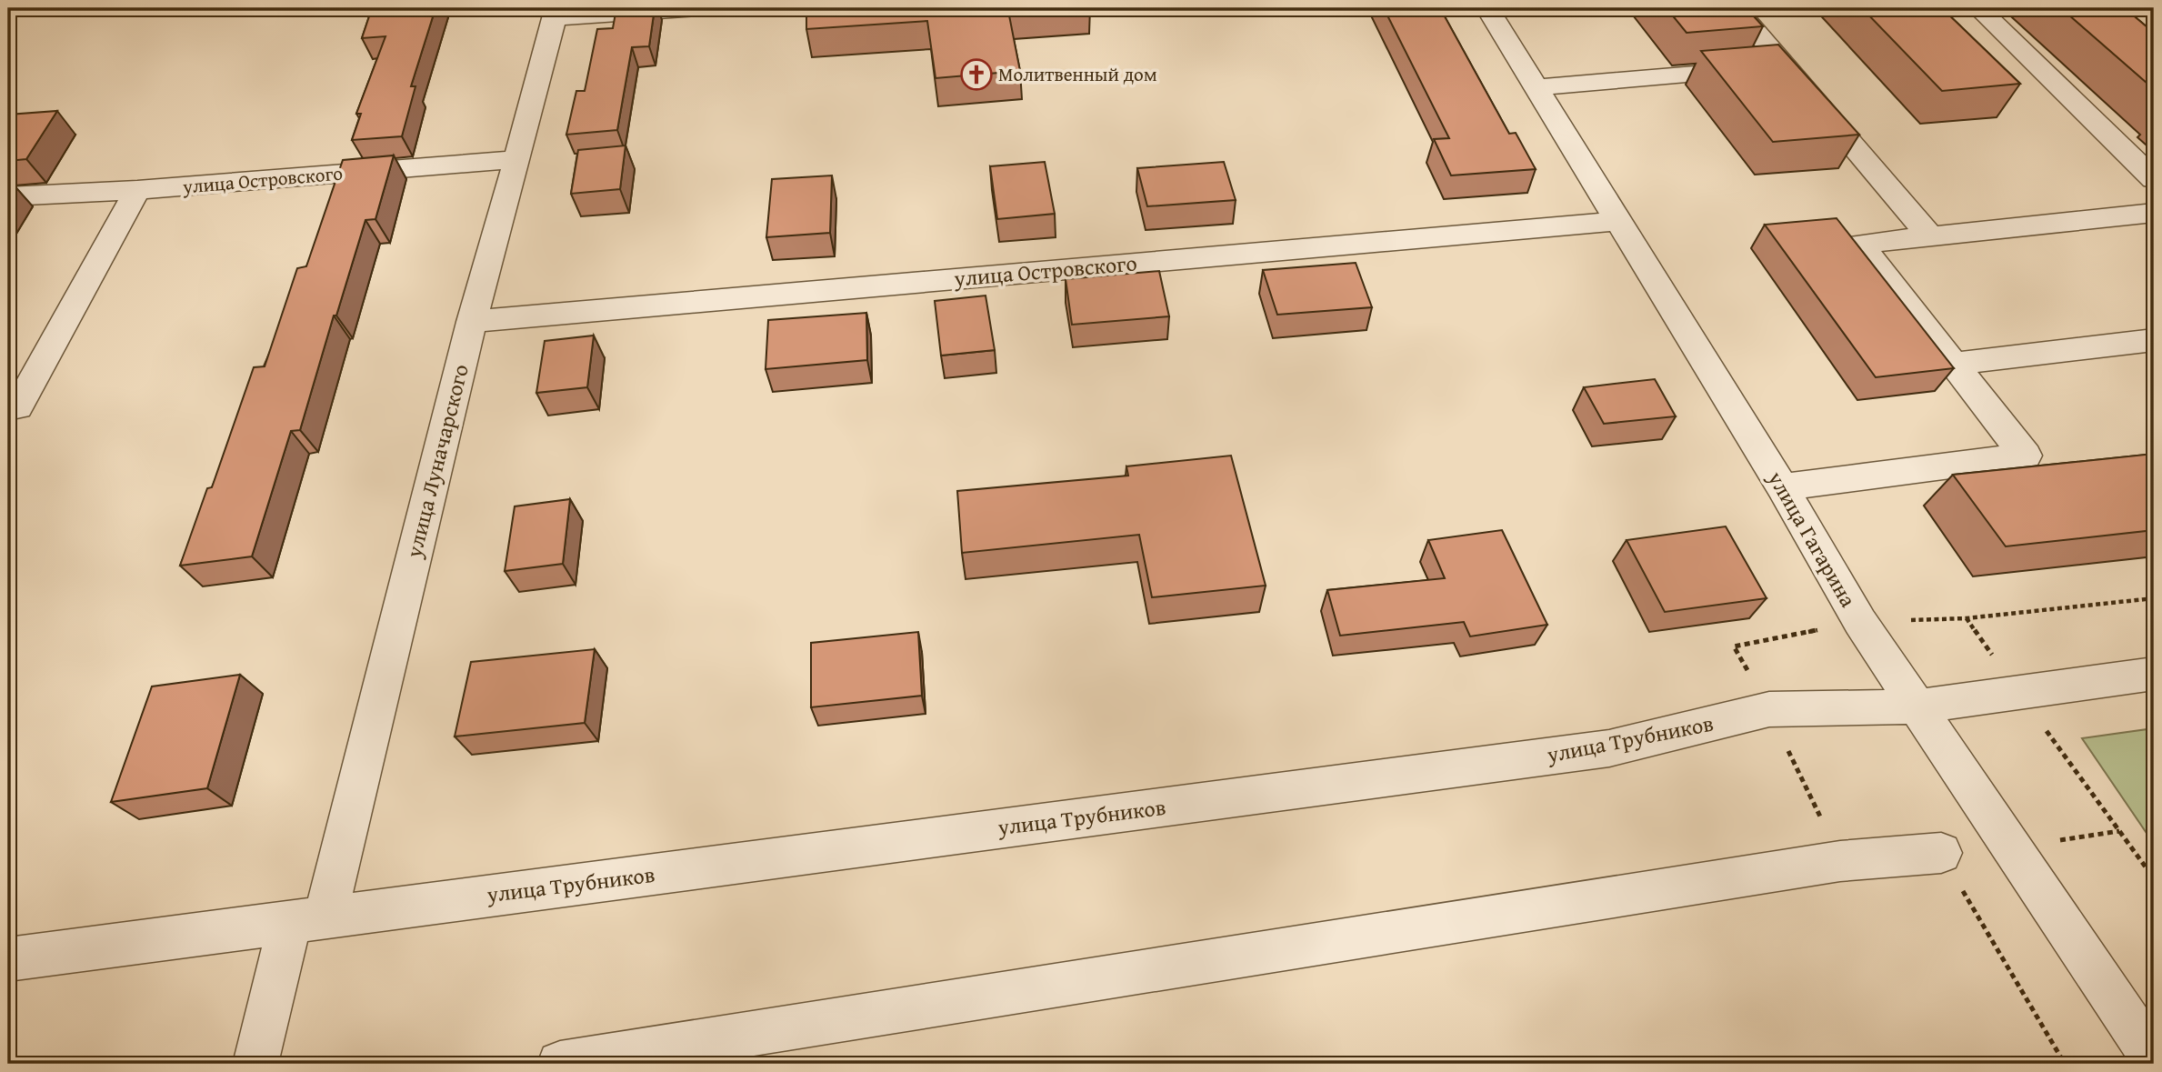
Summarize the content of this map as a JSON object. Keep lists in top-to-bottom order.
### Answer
{
  "streets": {
    "street": [
      "улица Островского",
      "улица Луначарского",
      "улица Гагарина",
      "улица Трубников"
    ]
  },
  "crossings": [
    ["улица Островского", "улица Луначарского"],
    ["улица Островского", "улица Гагарина"],
    ["улица Луначарского", "улица Трубников"],
    ["улица Гагарина", "улица Трубников"]
  ],
  "places": {
    "church": ["Молитвенный дом"]
  }
}
